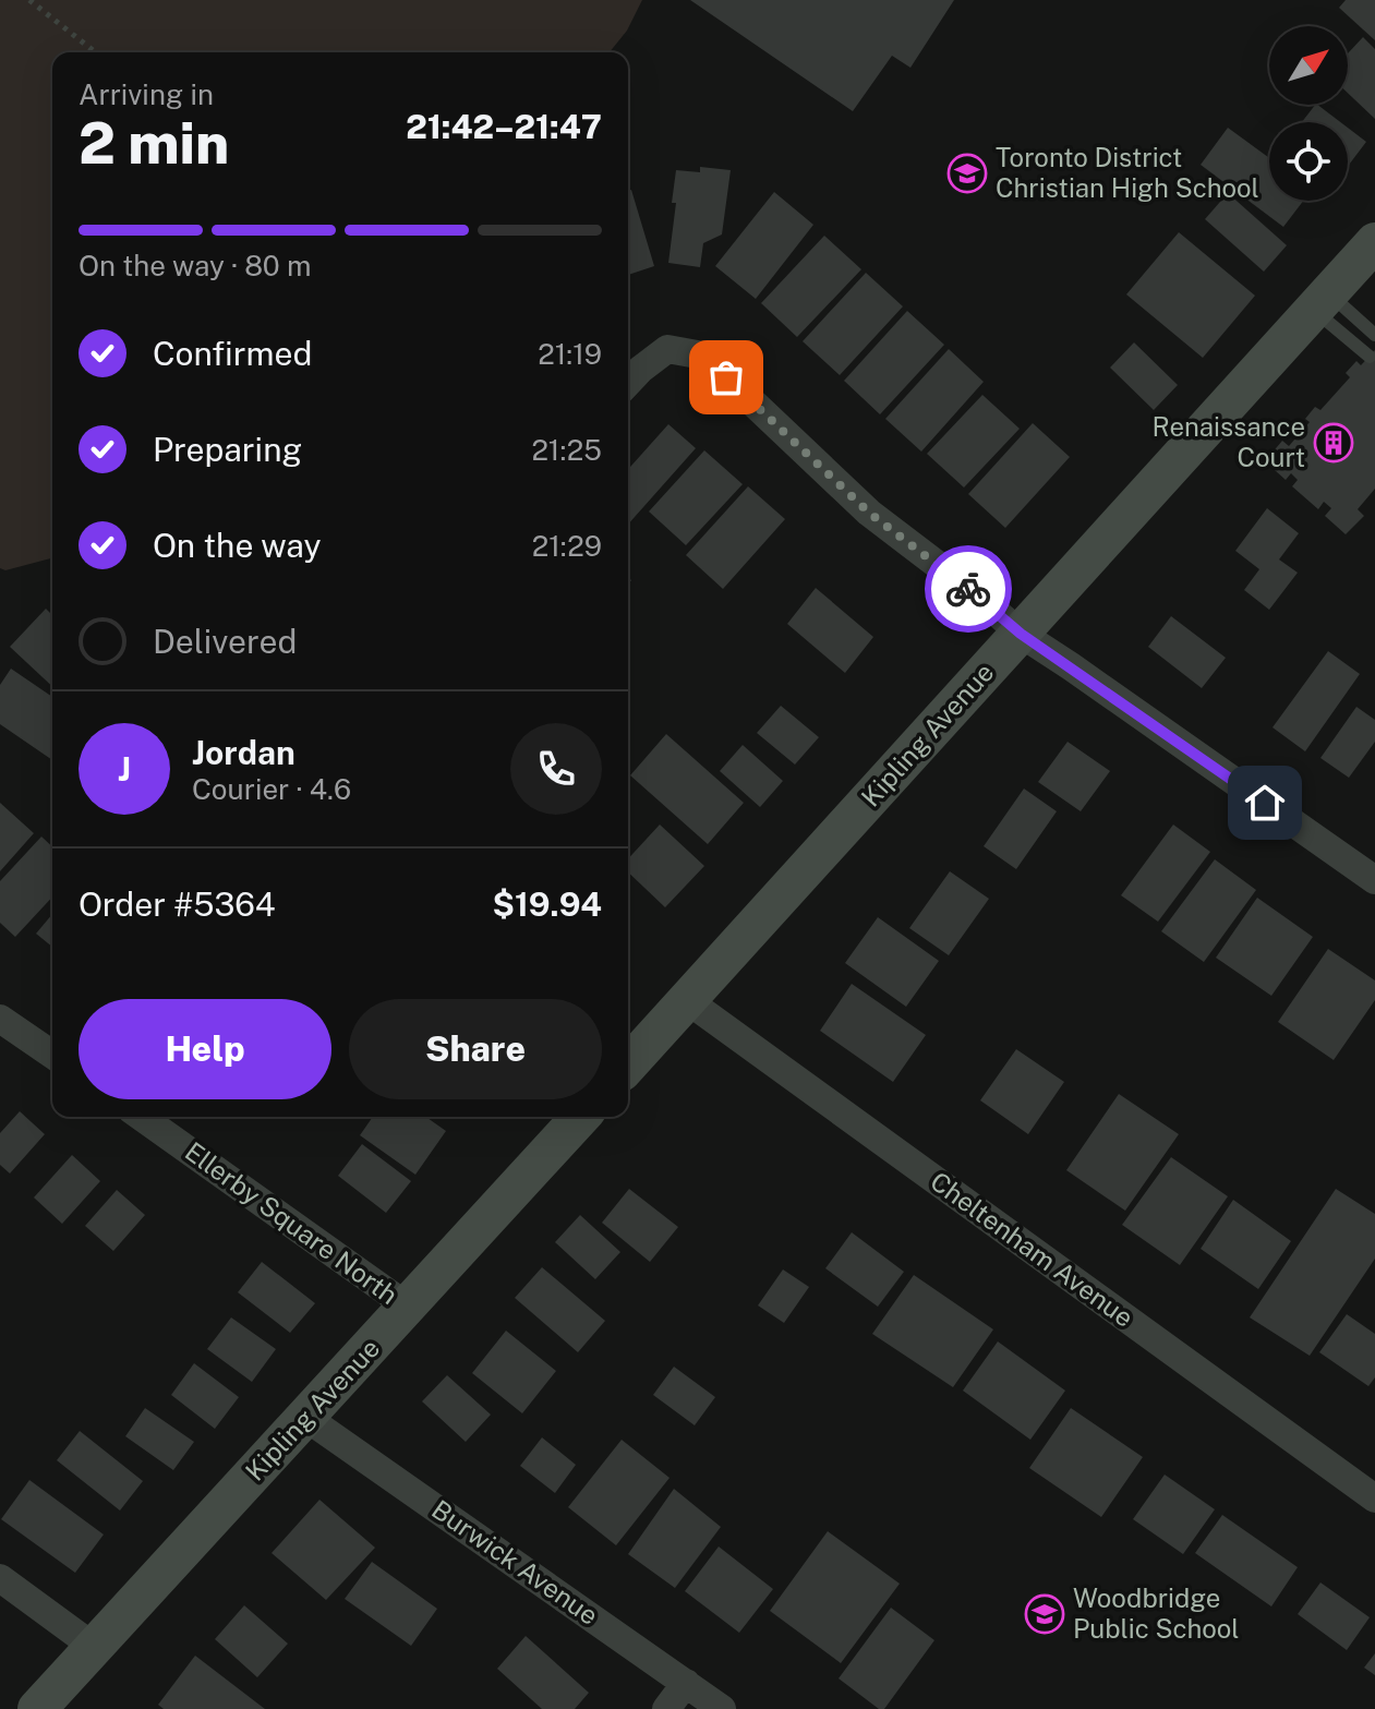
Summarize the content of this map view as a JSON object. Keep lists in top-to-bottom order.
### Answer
{
  "streets": {
    "street": [
      "Kipling Avenue",
      "Ellerby Square North",
      "Cheltenham Avenue",
      "Burwick Avenue"
    ]
  },
  "crossings": [
    ["Kipling Avenue", "Ellerby Square North"],
    ["Kipling Avenue", "Cheltenham Avenue"],
    ["Kipling Avenue", "Burwick Avenue"]
  ],
  "places": {
    "school or university": ["Toronto District Christian High School", "Woodbridge Public School"],
    "building": ["Renaissance Court"]
  },
  "north": "top right",
  "page": {
    "heading": ["2 min", "Arriving in", "21:42–21:47"],
    "panel": [
      "Jordan",
      "Courier · 4.6",
      "Order #5364",
      "$19.94"
    ],
    "bar": "On the way · 80 m",
    "list": [
      ["Confirmed", "21:19"],
      ["Preparing", "21:25"],
      ["On the way", "21:29"],
      "Delivered"
    ],
    "round": "J",
    "buttons": ["Help", "Share"]
  }
}
